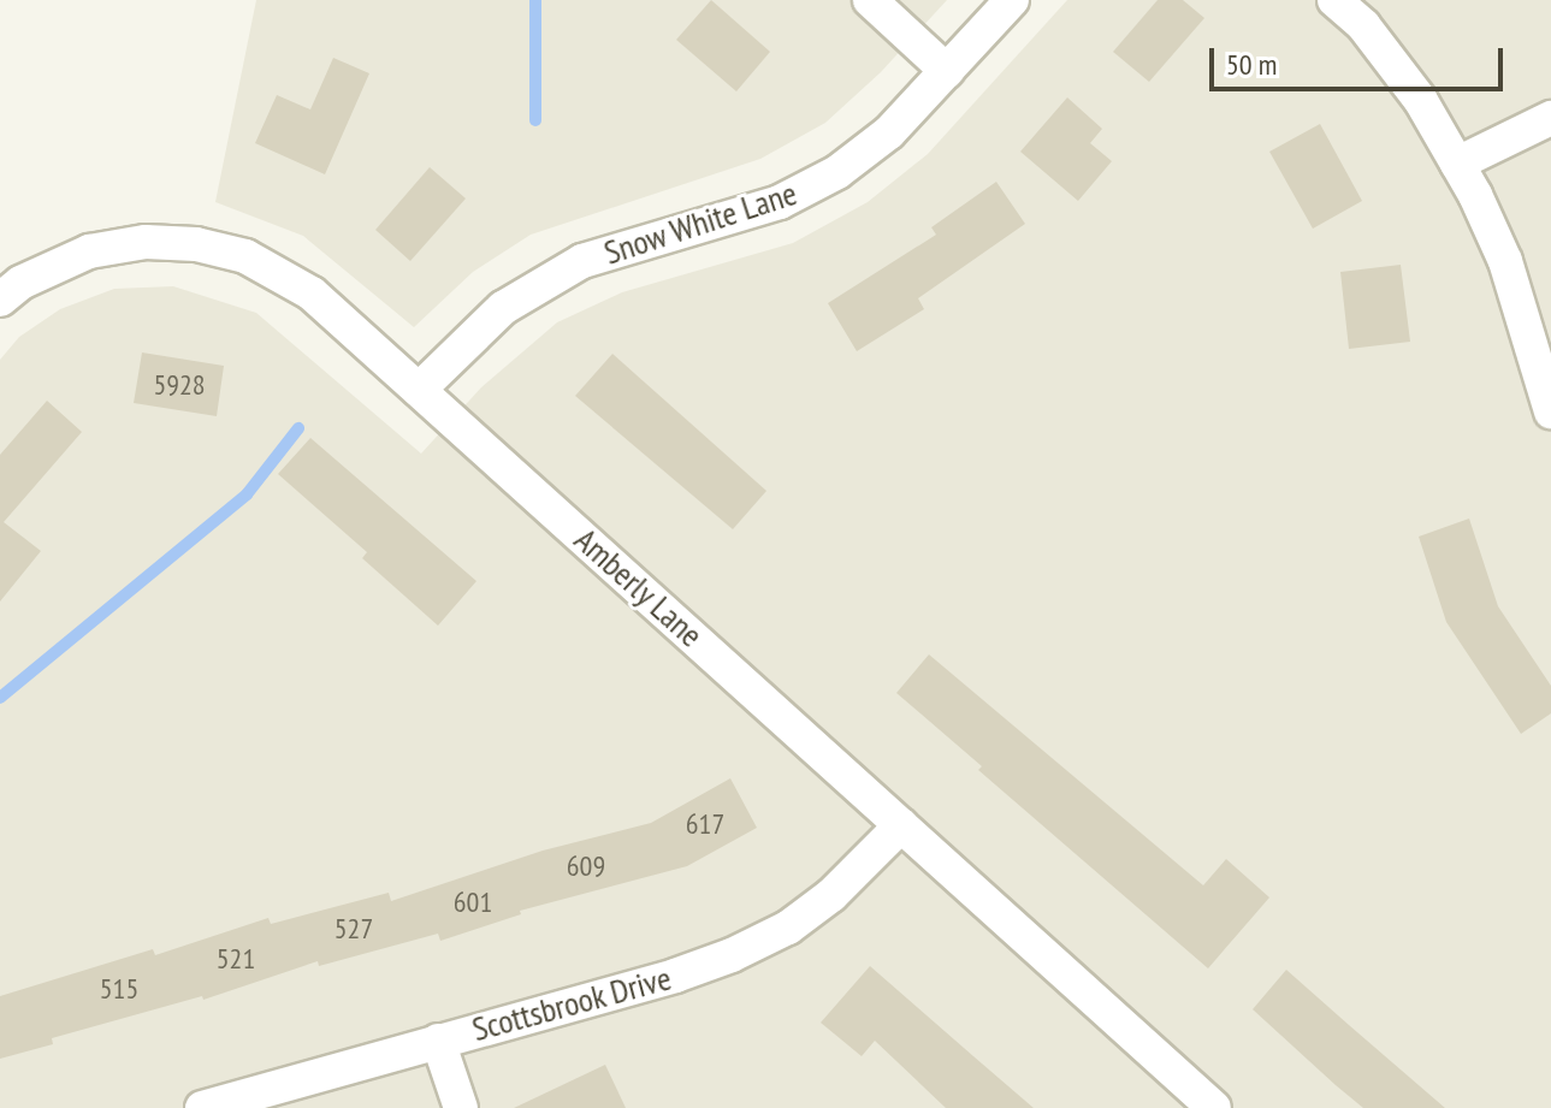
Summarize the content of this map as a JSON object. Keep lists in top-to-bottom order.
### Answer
{
  "streets": {
    "street": ["Snow White Lane", "Amberly Lane", "Scottsbrook Drive"]
  },
  "crossings": [
    ["Snow White Lane", "Amberly Lane"],
    ["Amberly Lane", "Scottsbrook Drive"]
  ],
  "house_numbers": [
    "5928",
    "617",
    "609",
    "601",
    "527",
    "521",
    "515"
  ],
  "scale_bar": "50 m"
}
